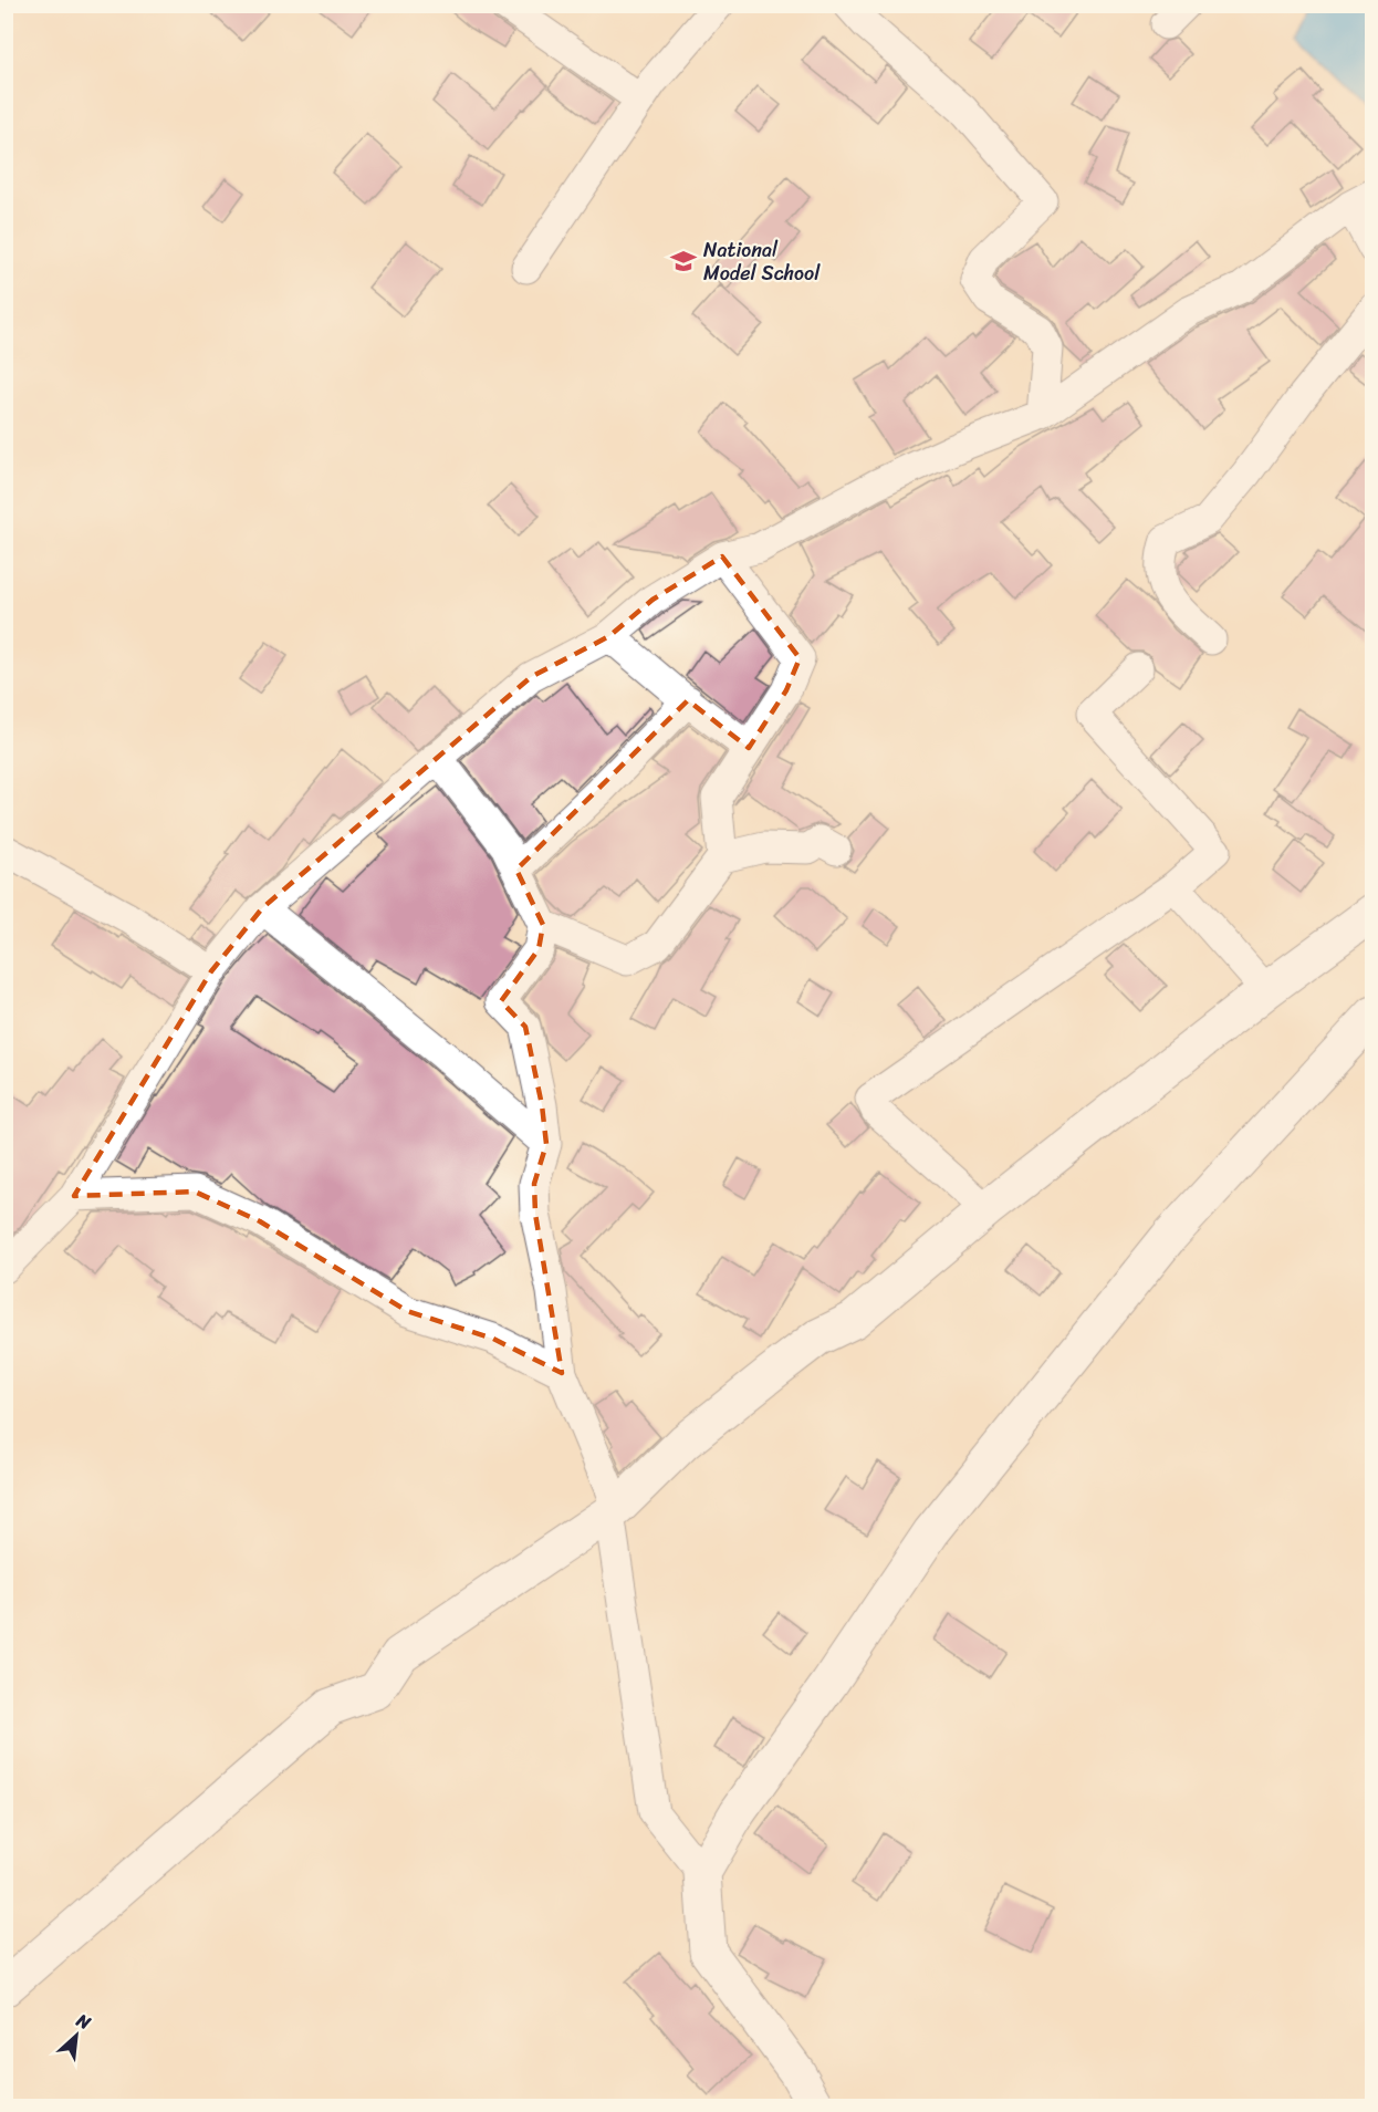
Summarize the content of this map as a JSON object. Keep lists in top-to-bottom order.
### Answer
{
  "places": {
    "school or university": ["National Model School"]
  },
  "north": "top right"
}
